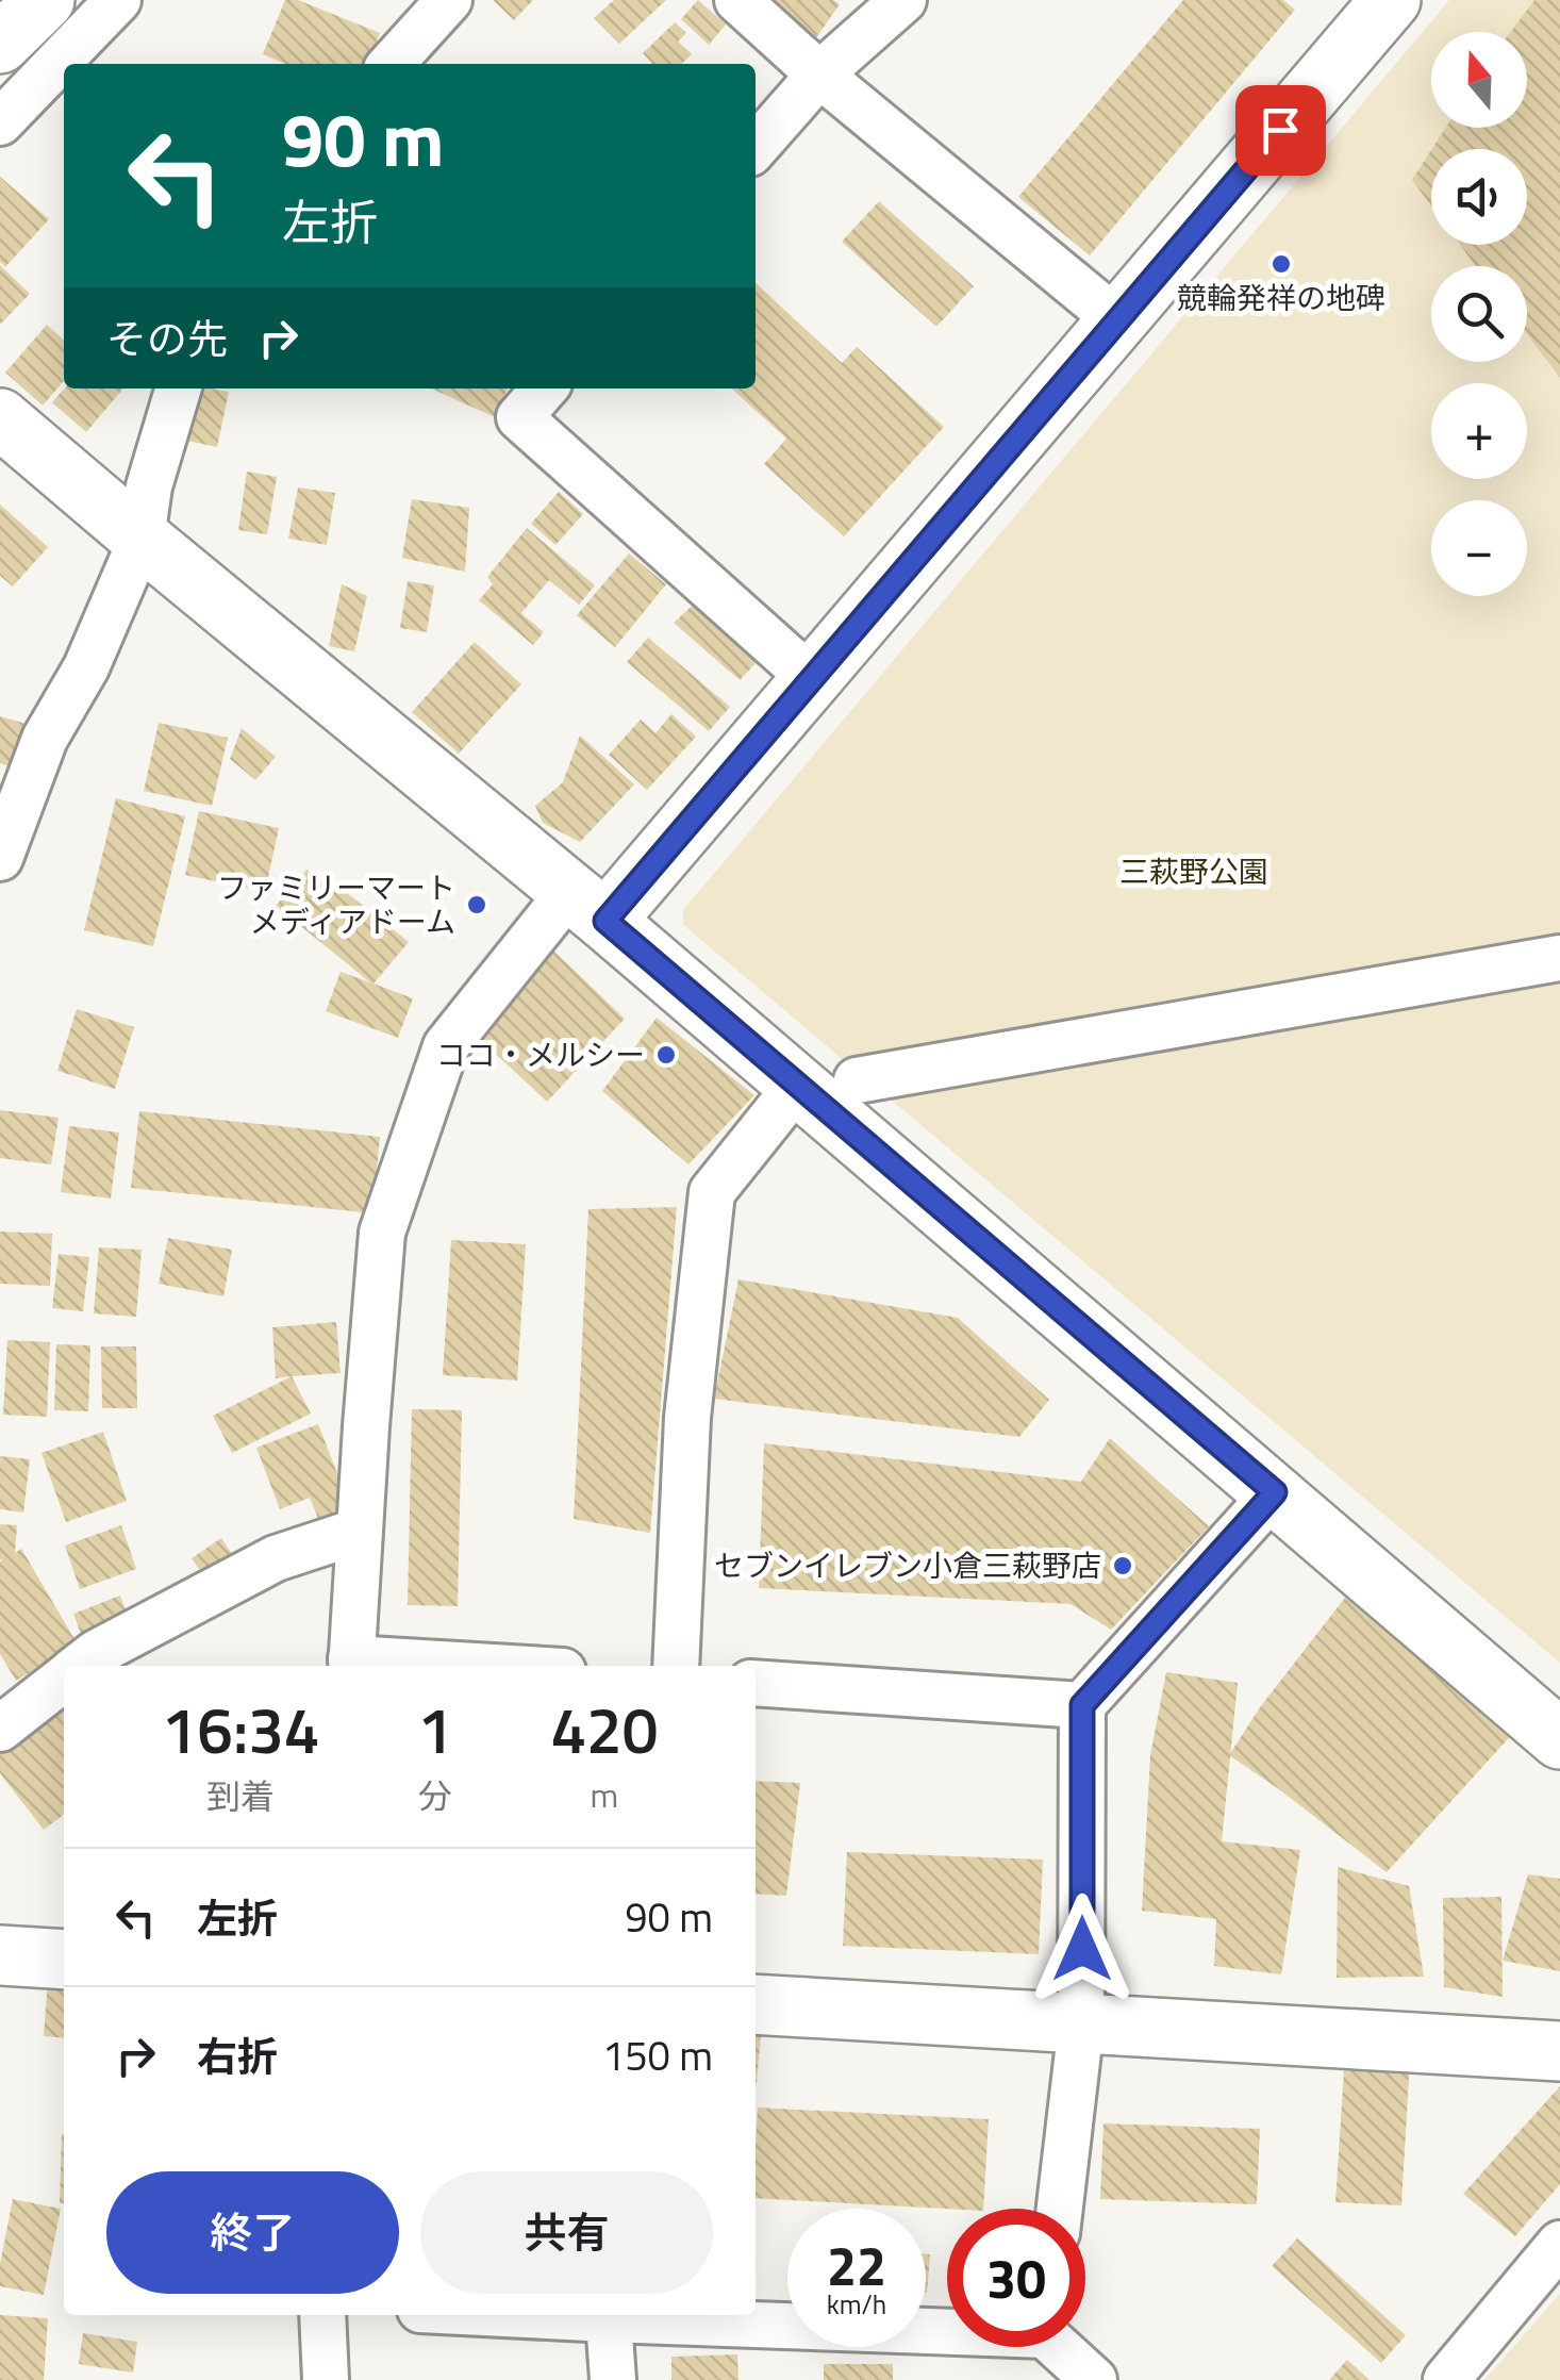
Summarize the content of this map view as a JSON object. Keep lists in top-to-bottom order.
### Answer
{
  "parks": ["三萩野公園"],
  "places": [
    "競輪発祥の地碑",
    "ファミリーマート メディアドーム",
    "ココ・メルシー",
    "セブンイレブン小倉三萩野店"
  ],
  "north": "top",
  "page": {
    "map_buttons": ["+", "−"],
    "turn": ["90 m", "左折"],
    "then": "その先",
    "eta": [
      "16:34",
      "到着",
      "1",
      "分",
      "420",
      "m"
    ],
    "list": [
      {
        "name": "左折",
        "value": "90 m"
      },
      {
        "name": "右折",
        "value": "150 m"
      }
    ],
    "buttons": ["終了", "共有"],
    "speed": "22 km/h",
    "limit": "30"
  }
}
